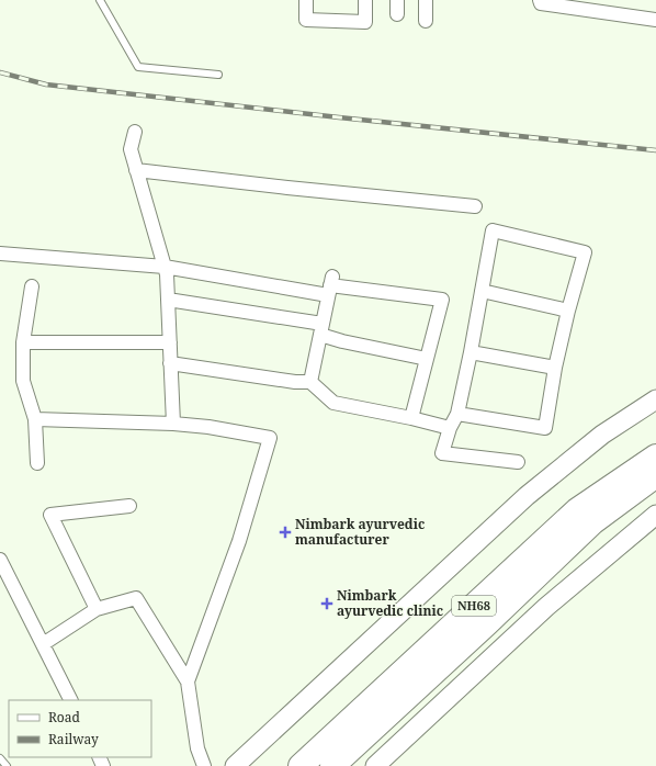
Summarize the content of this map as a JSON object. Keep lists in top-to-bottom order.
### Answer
{
  "streets": {
    "highway": ["NH68"]
  },
  "places": {
    "health": ["Nimbark ayurvedic manufacturer", "Nimbark ayurvedic clinic"]
  },
  "legend": ["Road", "Railway"]
}
